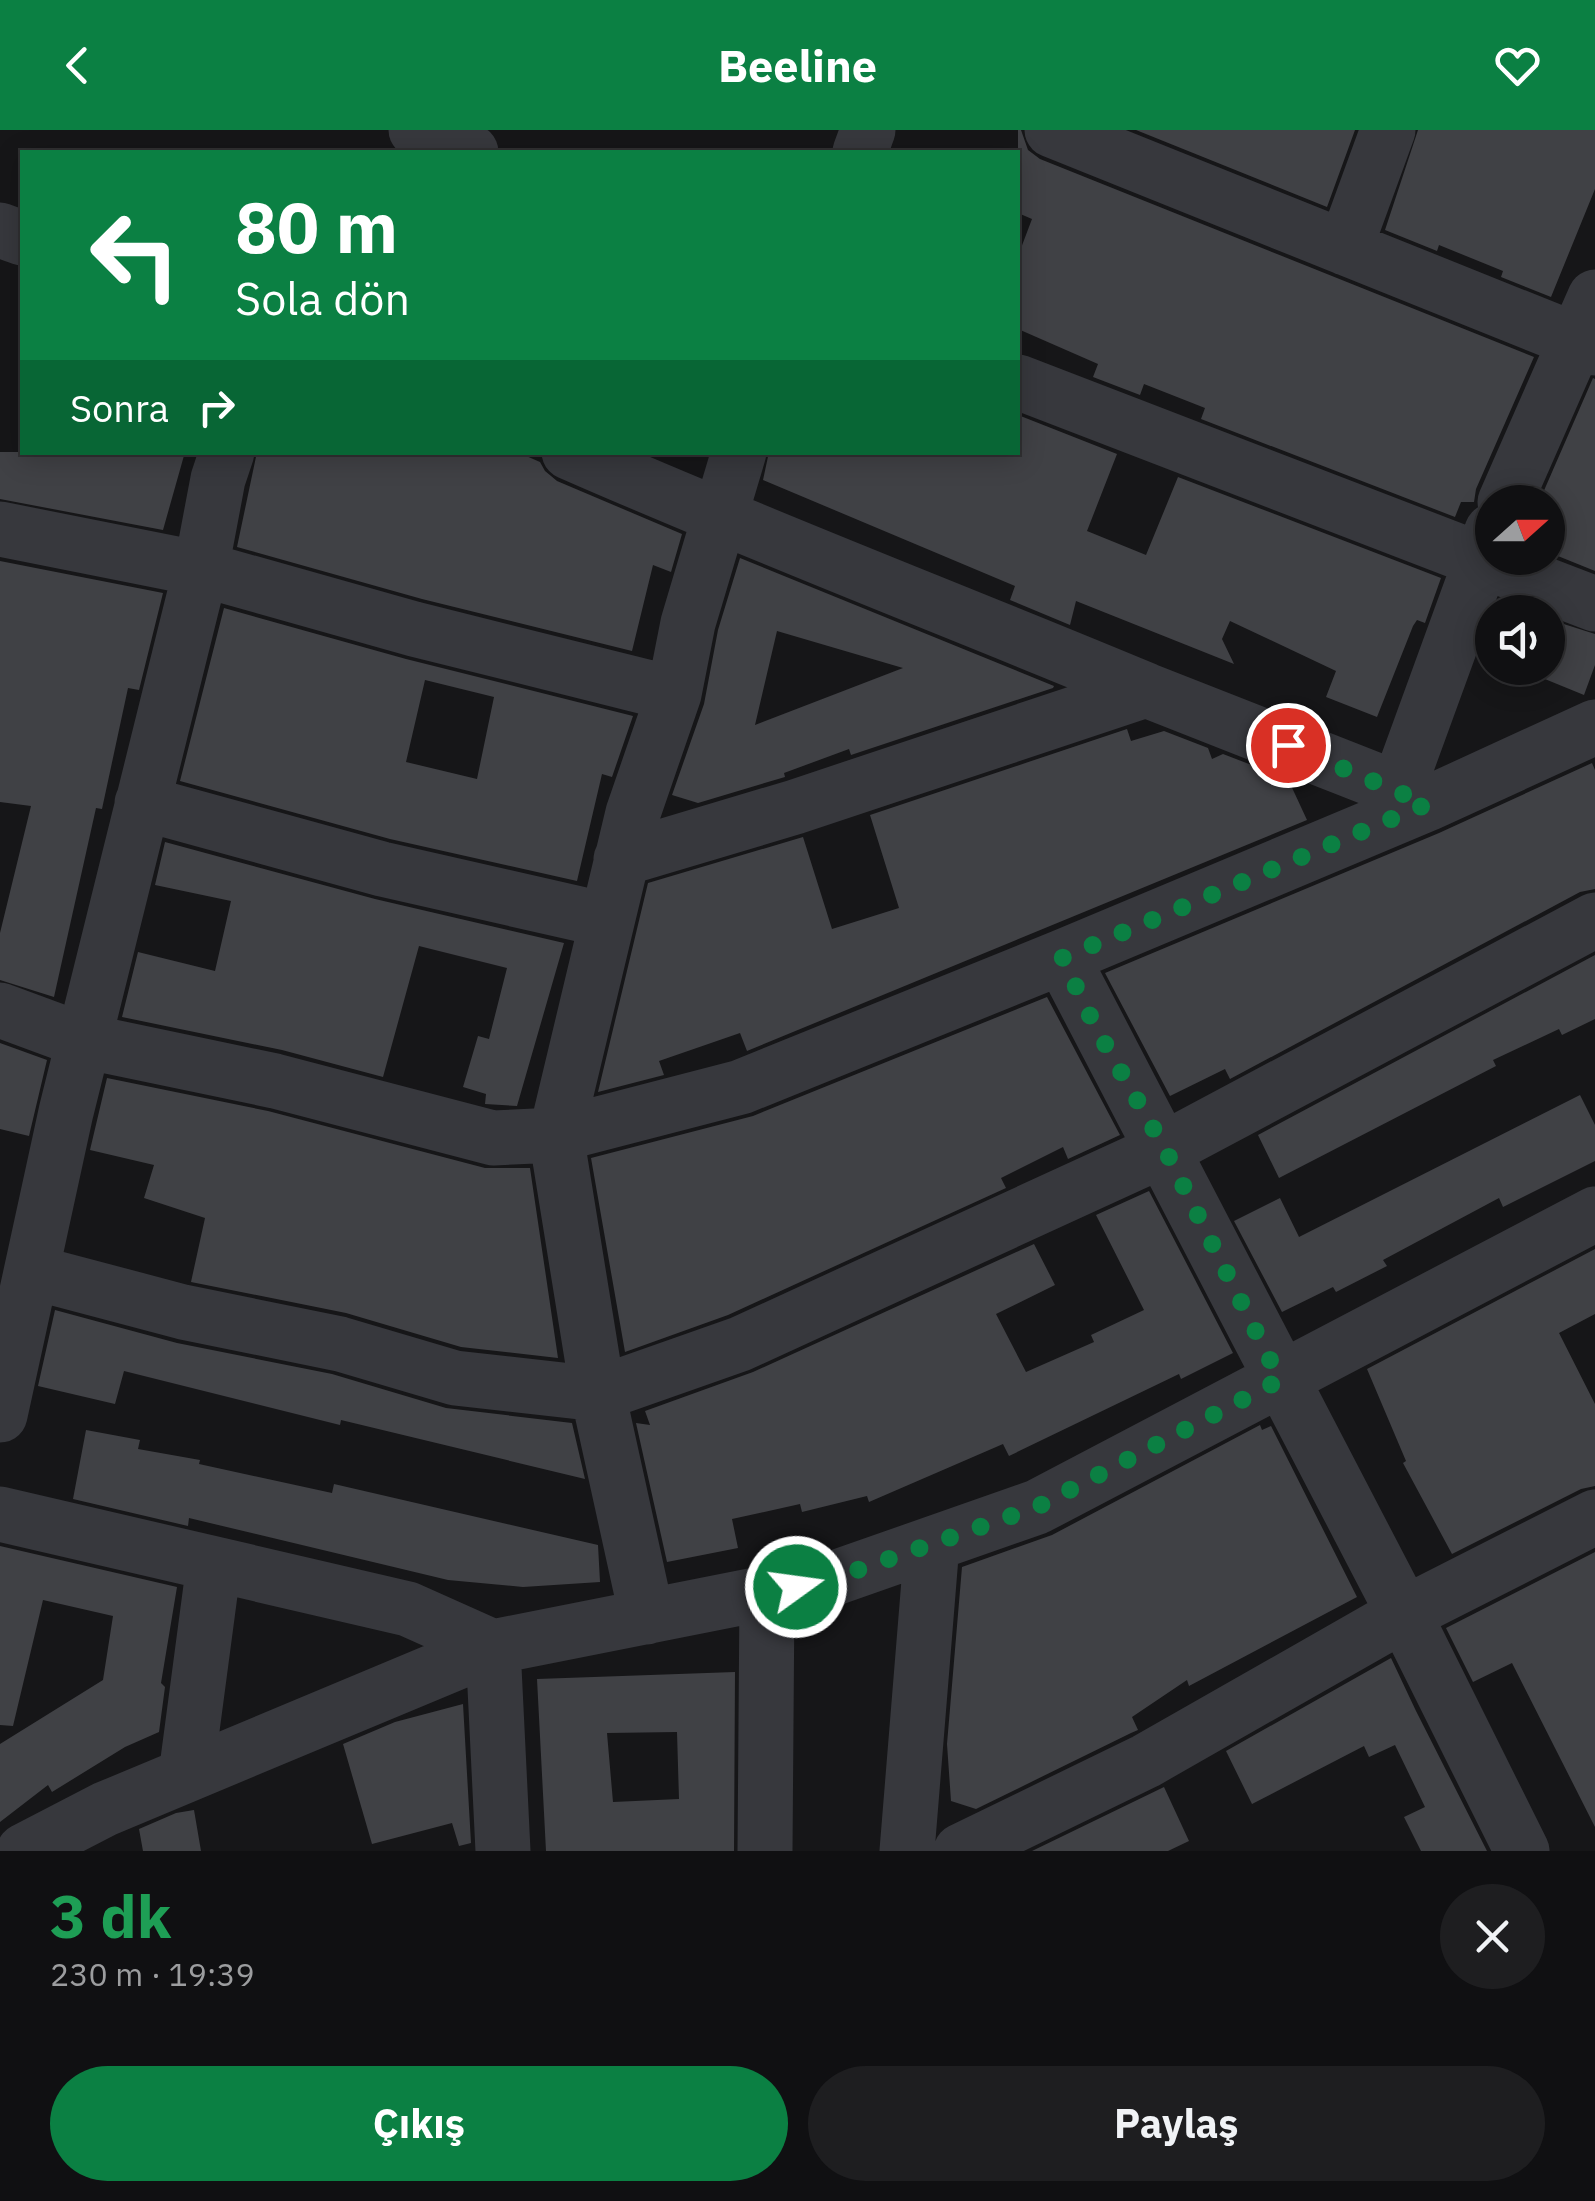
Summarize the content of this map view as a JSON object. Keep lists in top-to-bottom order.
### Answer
{
  "north": "right",
  "page": {
    "header": "Beeline",
    "turn": ["80 m", "Sola dön"],
    "then": "Sonra",
    "heading": ["3 dk", "230 m · 19:39"],
    "buttons": ["Çıkış", "Paylaş"]
  }
}
